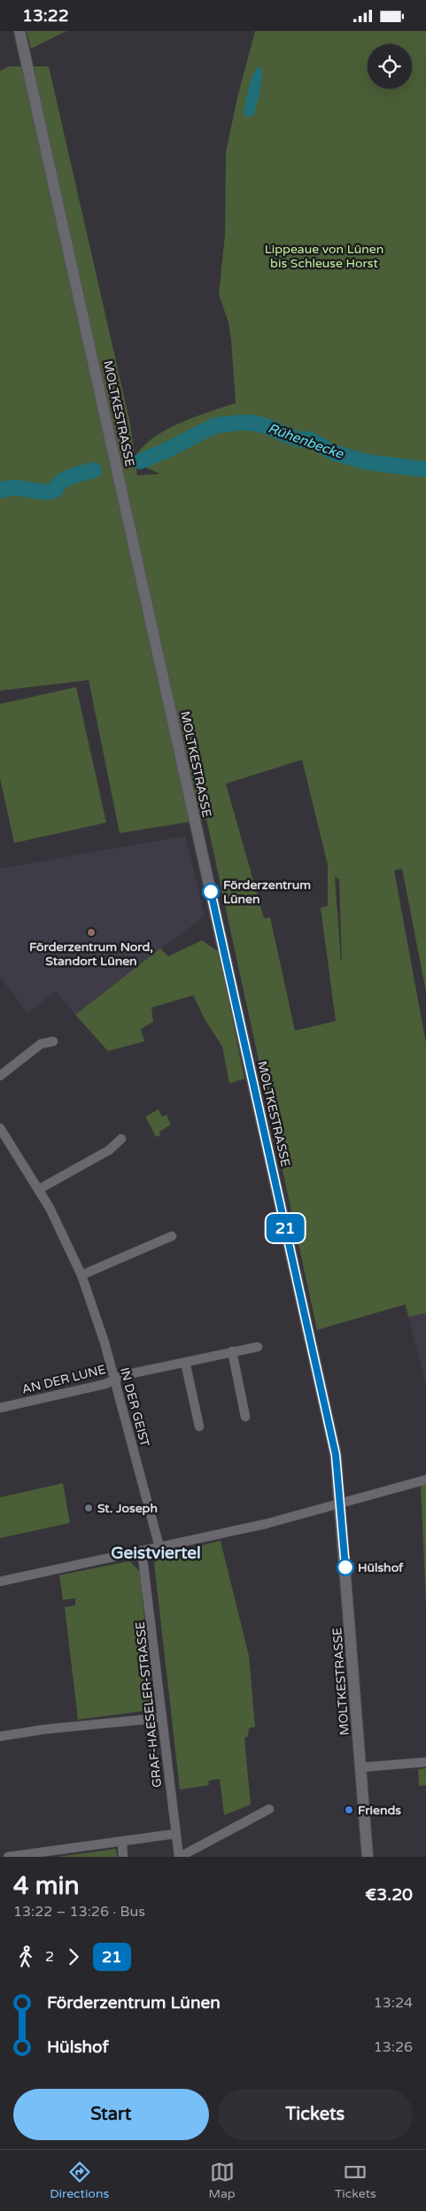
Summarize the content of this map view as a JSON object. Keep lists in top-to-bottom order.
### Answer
{
  "streets": {
    "street": [
      "MOLTKESTRASSE",
      "AN DER LUNE",
      "IN DER GEIST",
      "GRAF-HAESELER-STRASSE"
    ]
  },
  "crossings": [
    ["AN DER LUNE", "IN DER GEIST"]
  ],
  "districts": ["Geistviertel"],
  "water": ["Rühenbecke"],
  "parks": ["Lippeaue von Lünen bis Schleuse Horst"],
  "places": [
    "Förderzentrum Lünen",
    "Förderzentrum Nord, Standort Lünen",
    "St. Joseph",
    "Hülshof",
    "Friends"
  ],
  "lines": ["bus line 21"],
  "page": {
    "status": "13:22",
    "on_map": "21",
    "heading": ["4 min", "13:22 – 13:26 · Bus", "€3.20"],
    "legs": ["2", "21"],
    "list": [
      {
        "name": "Förderzentrum Lünen",
        "value": "13:24"
      },
      {
        "name": "Hülshof",
        "value": "13:26"
      }
    ],
    "buttons": ["Start", "Tickets"],
    "tabs": ["Directions", "Map", "Tickets"]
  }
}
